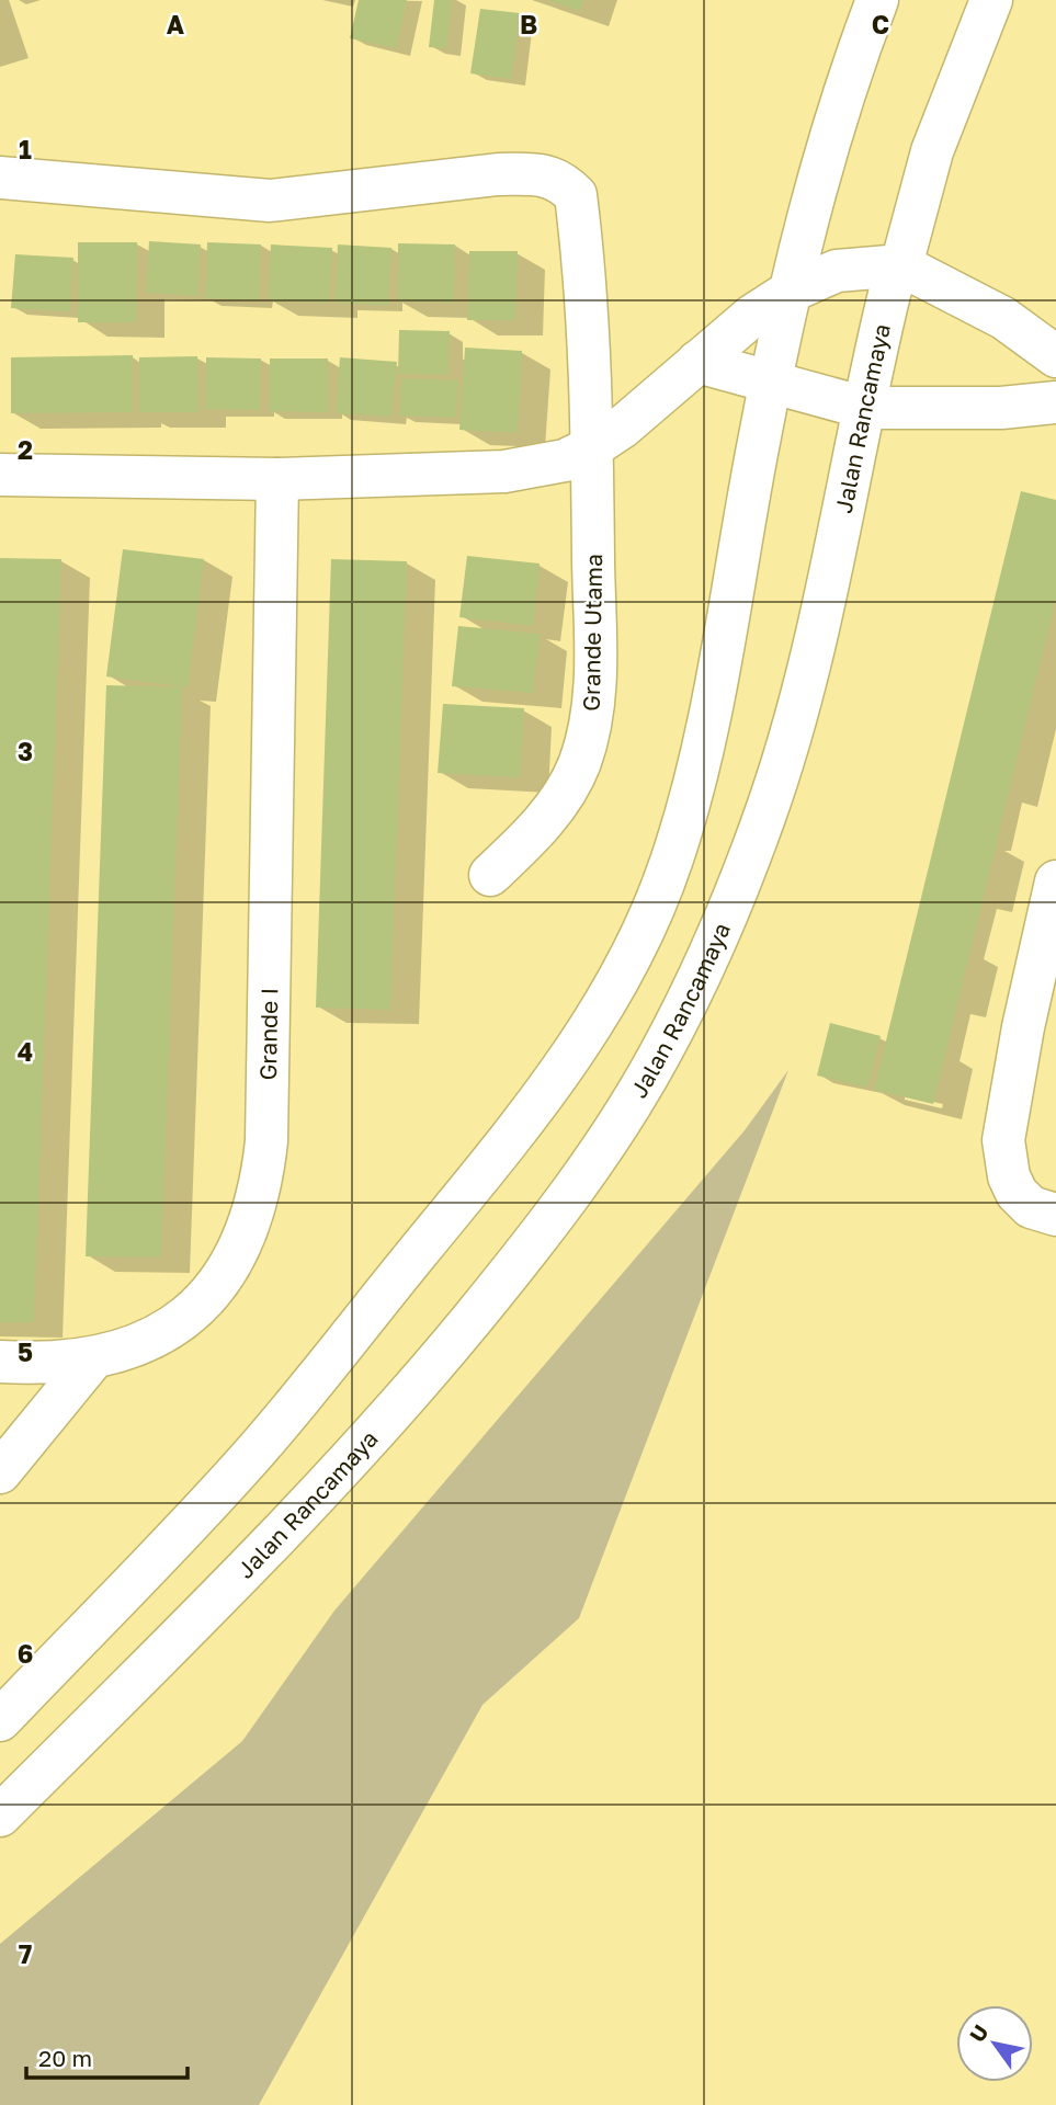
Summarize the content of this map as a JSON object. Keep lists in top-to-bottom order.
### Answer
{
  "streets": {
    "street": ["Jalan Rancamaya", "Grande Utama", "Grande I"]
  },
  "scale_bar": "20 m",
  "north": "top left",
  "grid": {
    "columns": ["A", "B", "C"],
    "rows": [
      "1",
      "2",
      "3",
      "4",
      "5",
      "6",
      "7"
    ]
  }
}
